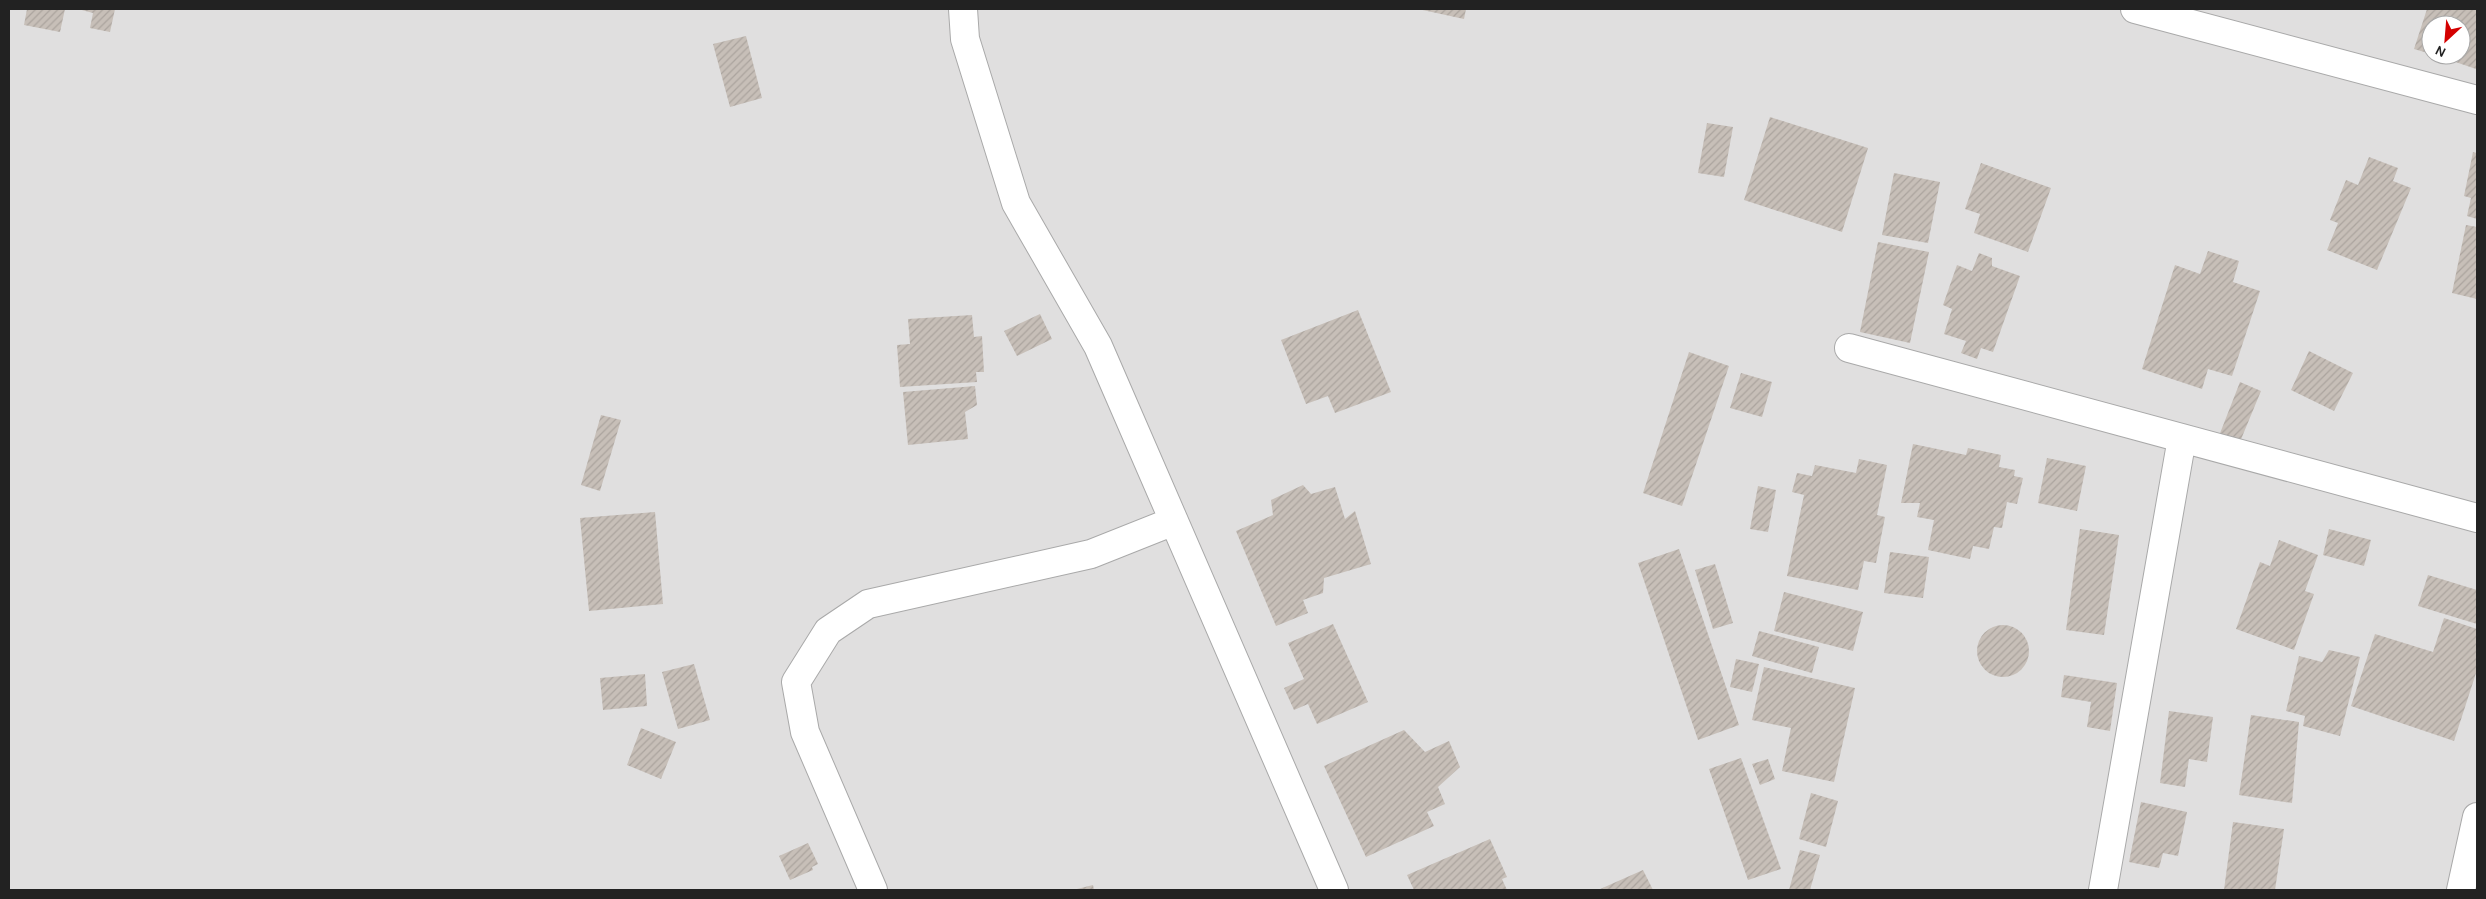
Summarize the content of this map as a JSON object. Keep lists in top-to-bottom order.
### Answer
{
  "north": "bottom left"
}
